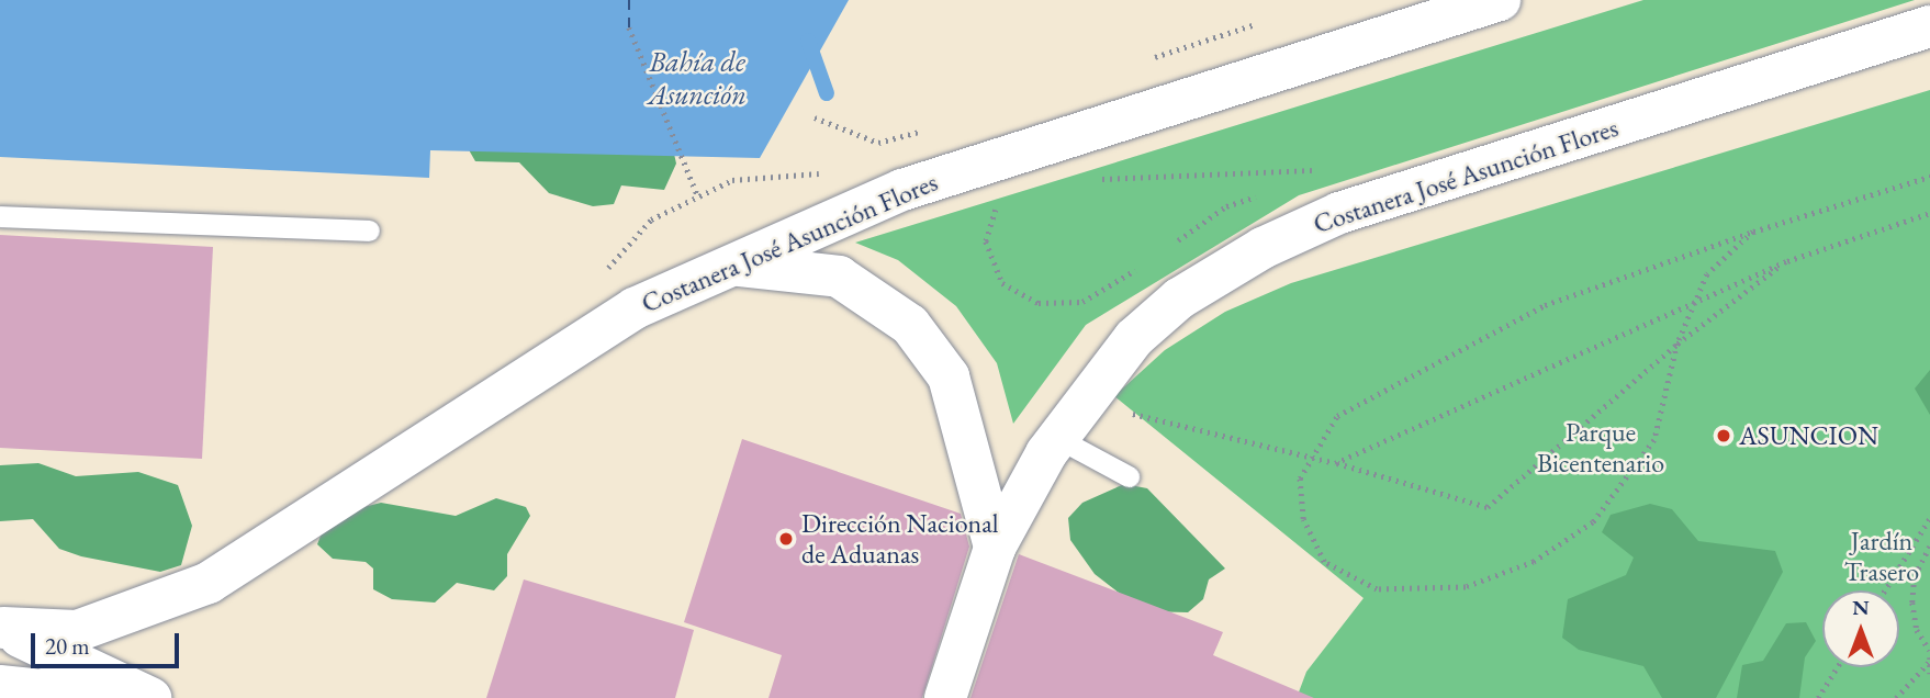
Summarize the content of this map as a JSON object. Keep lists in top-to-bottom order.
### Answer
{
  "streets": {
    "highway": ["Costanera José Asunción Flores"]
  },
  "water": ["Bahía de Asunción"],
  "parks": ["Parque Bicentenario", "Jardín Trasero"],
  "places": ["ASUNCION", "Dirección Nacional de Aduanas"],
  "scale_bar": "20 m",
  "north": "top"
}
